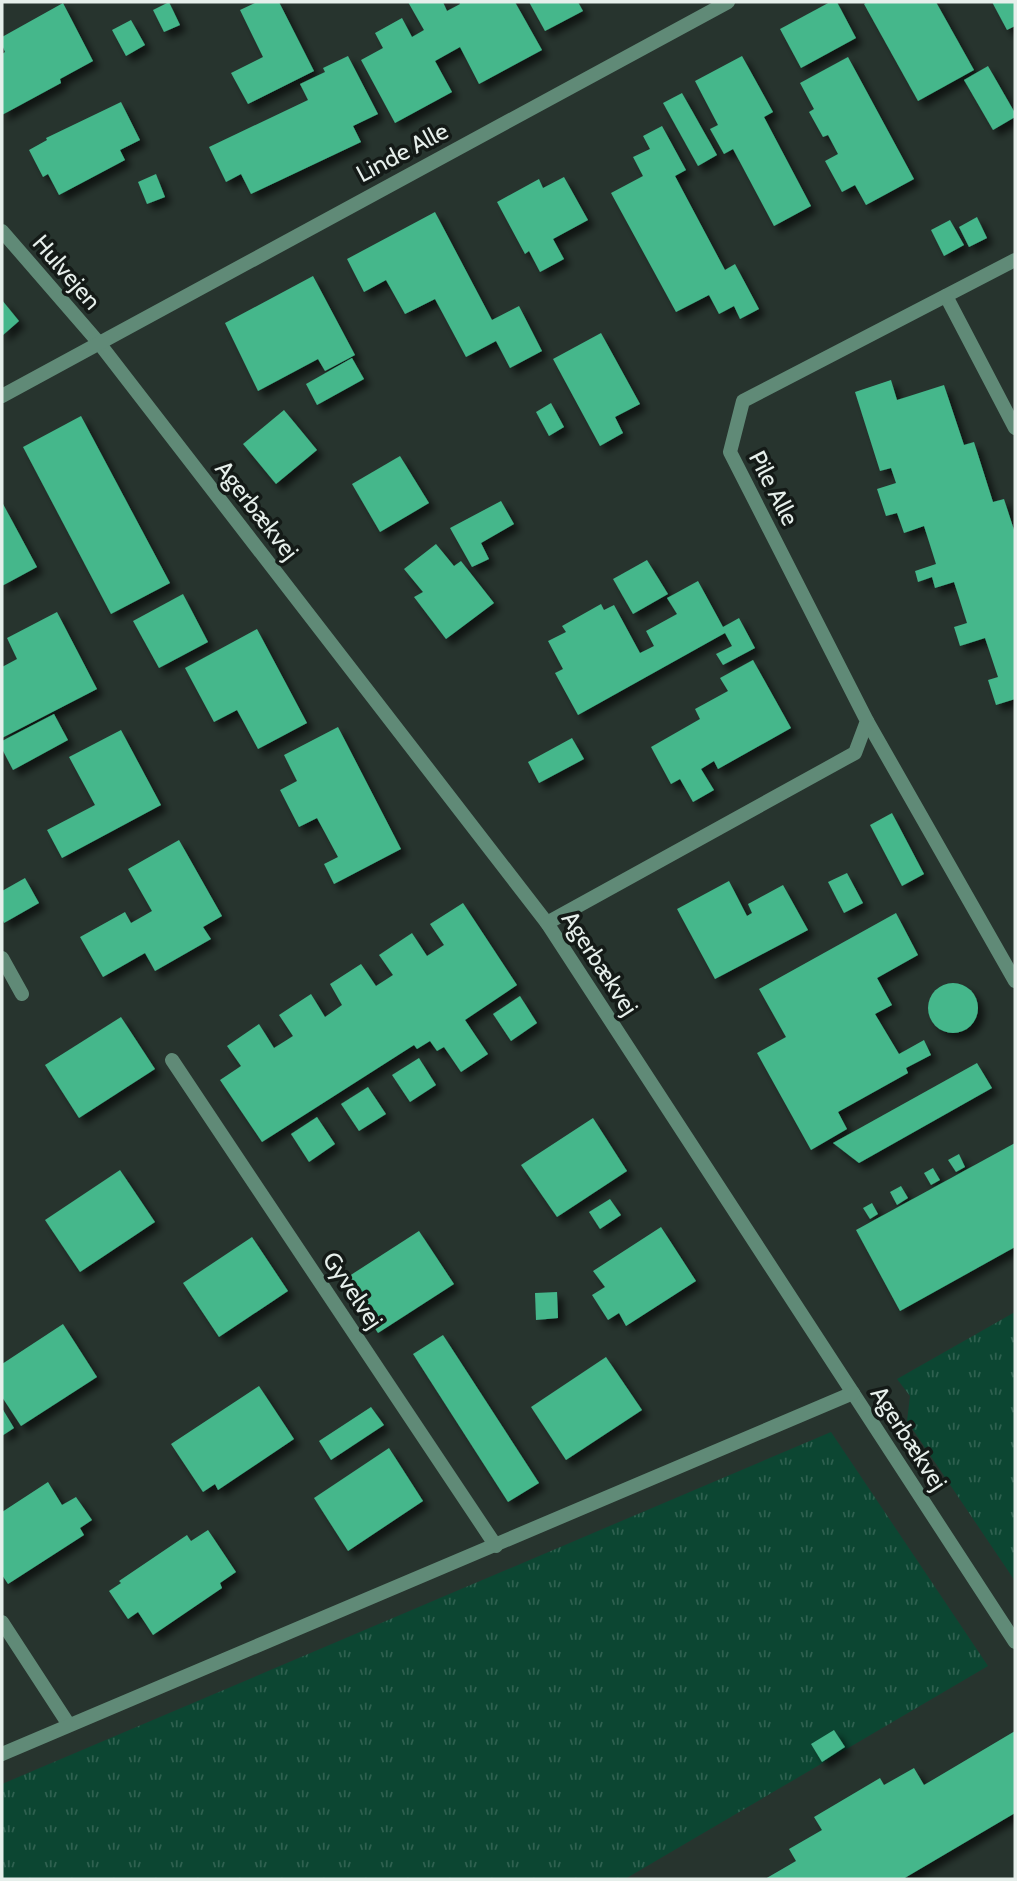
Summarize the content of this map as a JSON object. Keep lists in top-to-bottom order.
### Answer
{
  "streets": {
    "street": [
      "Linde Alle",
      "Hulvejen",
      "Pile Alle",
      "Agerbækvej",
      "Gyvelvej"
    ]
  },
  "crossings": [
    ["Linde Alle", "Hulvejen"],
    ["Linde Alle", "Agerbækvej"],
    ["Hulvejen", "Agerbækvej"]
  ]
}
